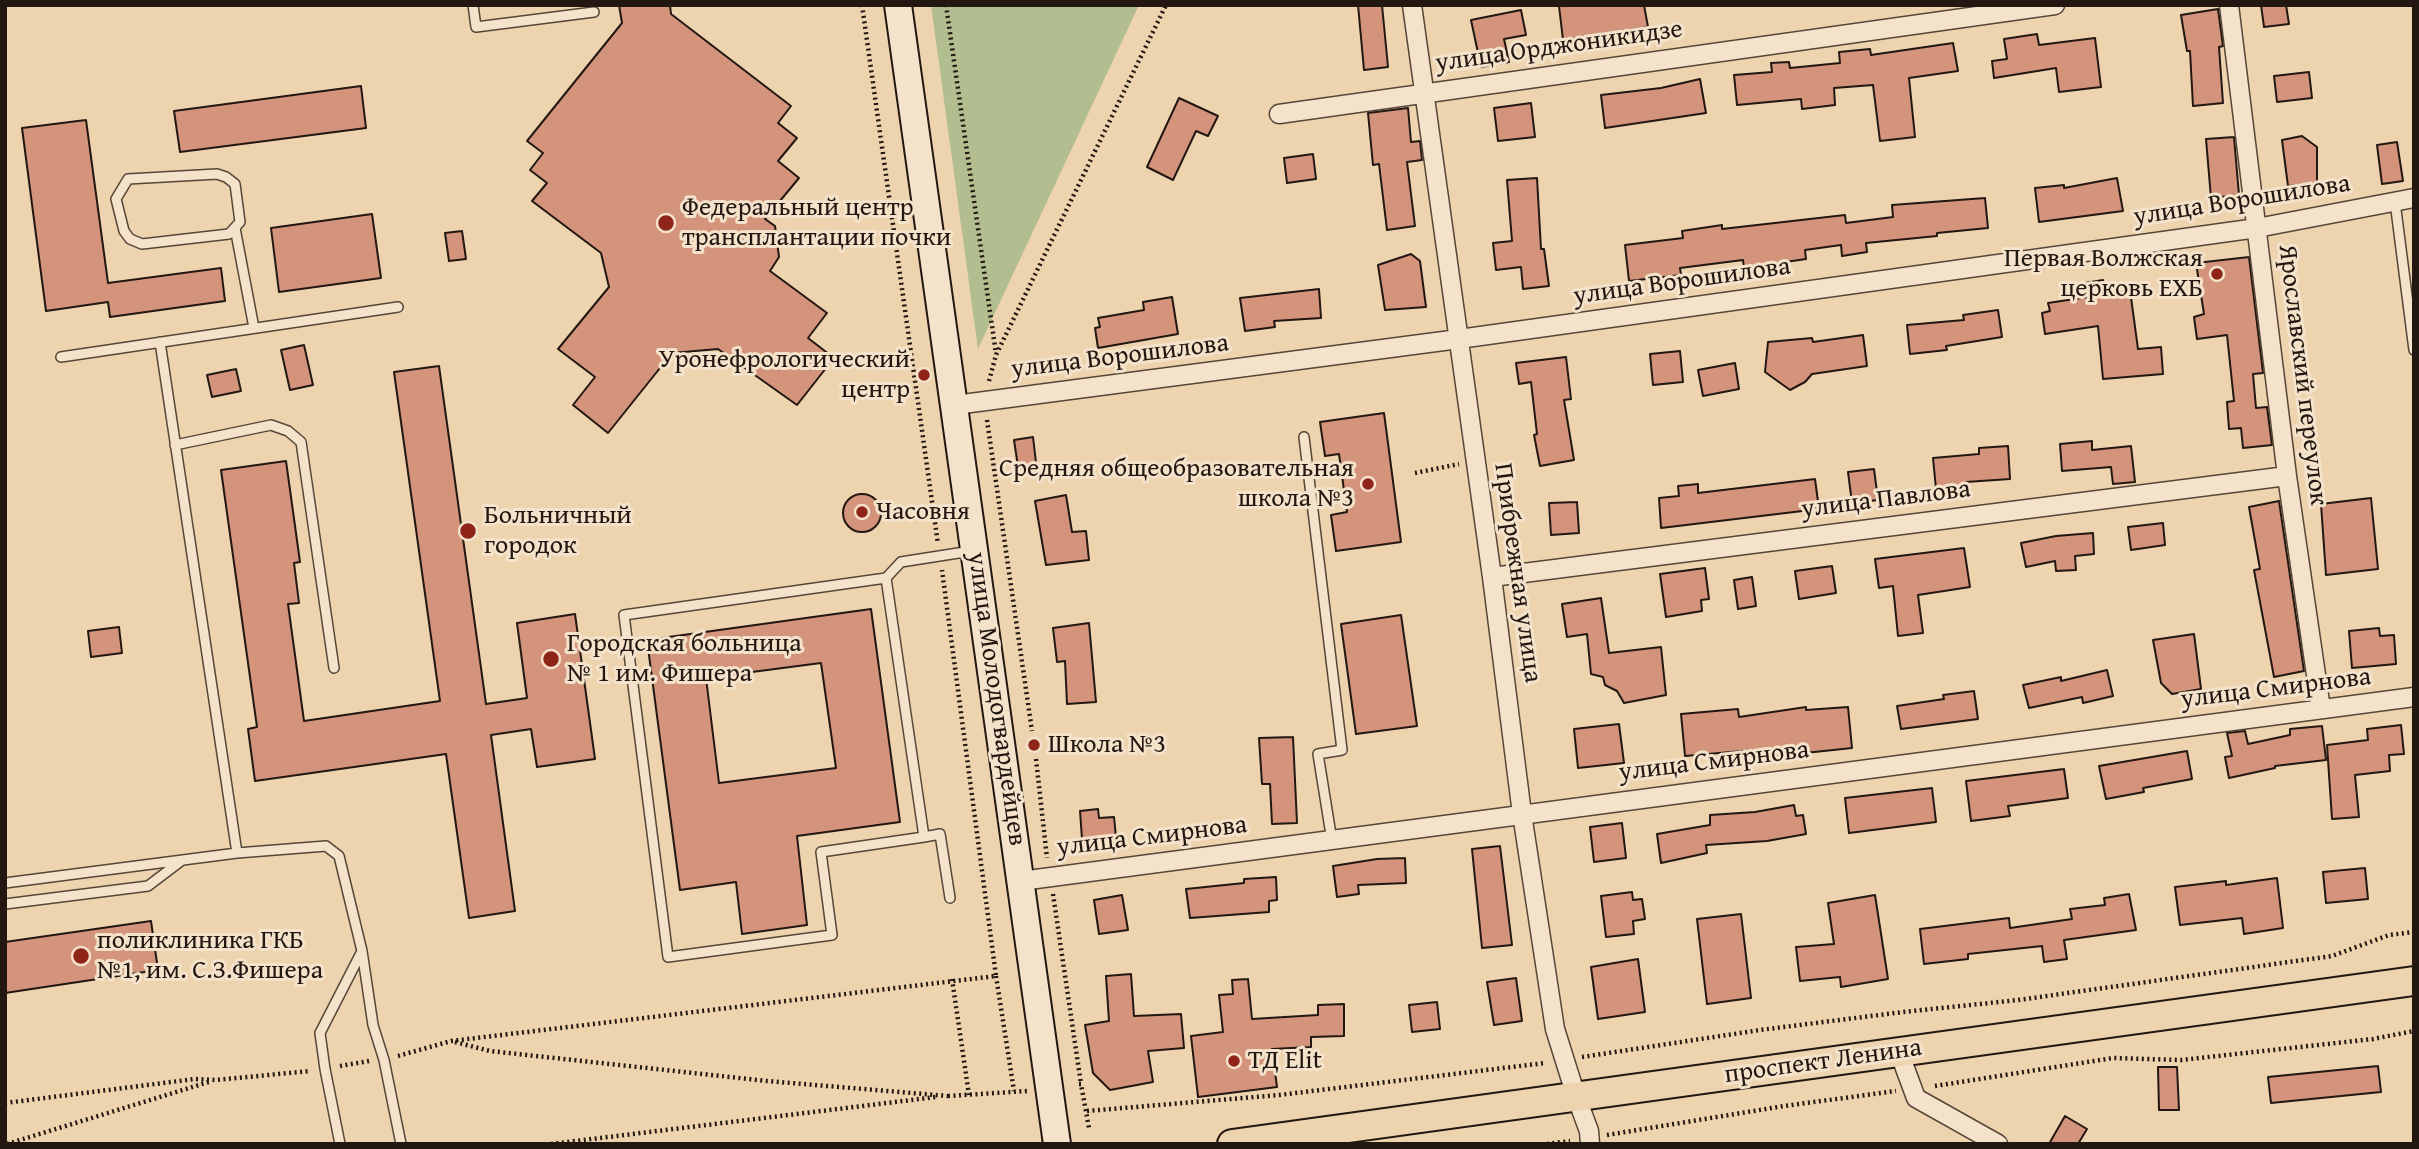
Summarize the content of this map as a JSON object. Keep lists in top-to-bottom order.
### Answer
{
  "streets": {
    "main road": ["проспект Ленина"],
    "street": [
      "улица Орджоникидзе",
      "улица Ворошилова",
      "Ярославский переулок",
      "улица Павлова",
      "Прибрежная улица",
      "улица Смирнова",
      "улица Молодогвардейцев"
    ]
  },
  "crossings": [
    ["улица Орджоникидзе", "Прибрежная улица"],
    ["улица Ворошилова", "Ярославский переулок"],
    ["улица Ворошилова", "Прибрежная улица"],
    ["улица Ворошилова", "улица Молодогвардейцев"],
    ["Ярославский переулок", "улица Павлова"],
    ["Ярославский переулок", "улица Смирнова"],
    ["улица Павлова", "Прибрежная улица"],
    ["Прибрежная улица", "улица Смирнова"],
    ["Прибрежная улица", "проспект Ленина"],
    ["улица Смирнова", "улица Молодогвардейцев"]
  ],
  "places": [
    "Федеральный центр трансплантации почки",
    "Первая Волжская церковь ЕХБ",
    "Уронефрологический центр",
    "Средняя общеобразовательная школа №3",
    "Часовня",
    "Больничный городок",
    "Городская больница № 1 им. Фишера",
    "Школа №3",
    "поликлиника ГКБ №1, им. С.З.Фишера",
    "ТД Elit"
  ]
}
